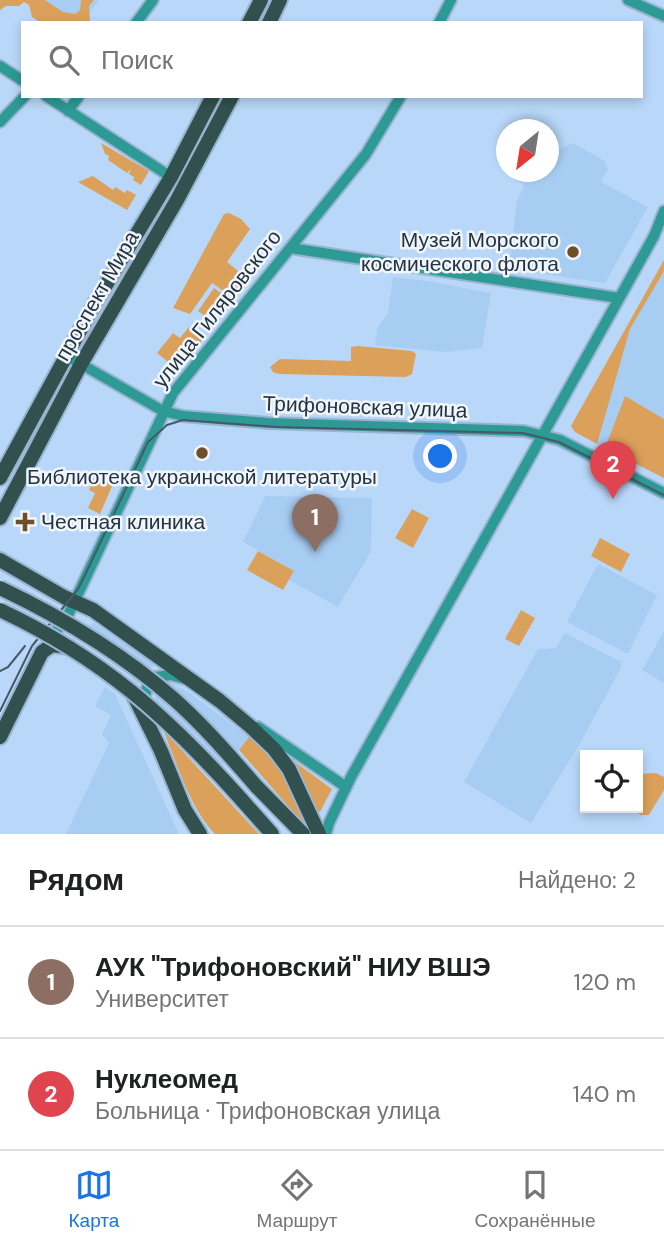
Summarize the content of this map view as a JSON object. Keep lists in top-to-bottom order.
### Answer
{
  "streets": {
    "main road": ["проспект Мира"],
    "street": ["улица Гиляровского", "Трифоновская улица"]
  },
  "crossings": [
    ["проспект Мира", "Трифоновская улица"],
    ["улица Гиляровского", "Трифоновская улица"]
  ],
  "places": {
    "other": ["Музей Морского космического флота", "Библиотека украинской литературы"],
    "health": ["Честная клиника"]
  },
  "north": "bottom left",
  "page": {
    "search": "Поиск",
    "pins": ["2", "1"],
    "heading": ["Рядом", "Найдено: 2"],
    "list": [
      {
        "mark": "1",
        "name": "АУК \"Трифоновский\" НИУ ВШЭ",
        "note": "Университет",
        "value": "120 m"
      },
      {
        "mark": "2",
        "name": "Нуклеомед",
        "note": "Больница · Трифоновская улица",
        "value": "140 m"
      }
    ],
    "nav": ["Карта", "Маршрут", "Сохранённые"]
  }
}
